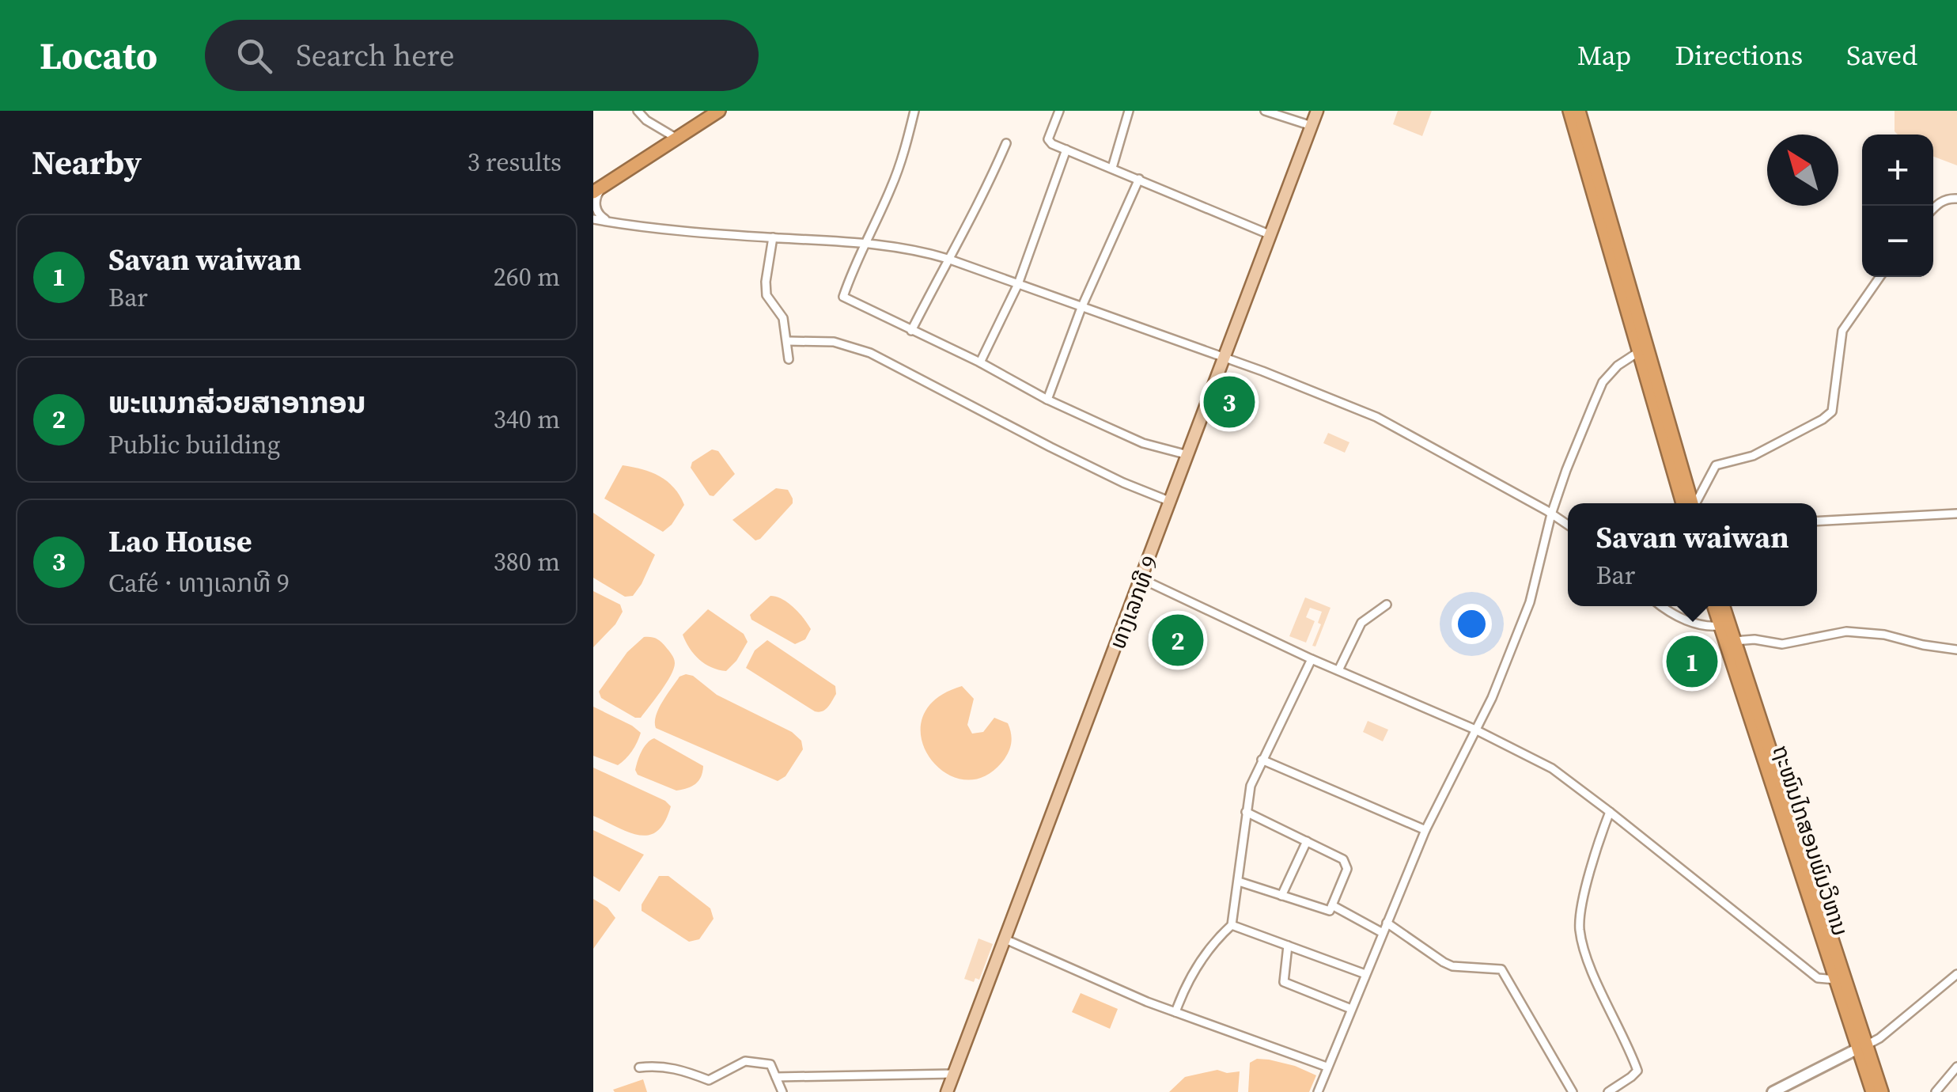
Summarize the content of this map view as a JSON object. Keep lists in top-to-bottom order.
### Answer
{
  "streets": {
    "highway": ["ຖະໜົນໄກສອນພົມວິຫານ"],
    "main road": ["ທາງເລກທີ 9"]
  },
  "north": "top left",
  "page": {
    "header": "Locato",
    "search": "Search here",
    "nav": ["Map", "Directions", "Saved"],
    "heading": ["Nearby", "3 results"],
    "map_buttons": ["+", "−"],
    "list": [
      {
        "mark": "1",
        "name": "Savan waiwan",
        "note": "Bar",
        "value": "260 m"
      },
      {
        "mark": "2",
        "name": "ພະແນກສ່ວຍສາອາກອນ",
        "note": "Public building",
        "value": "340 m"
      },
      {
        "mark": "3",
        "name": "Lao House",
        "note": "Café · ທາງເລກທີ 9",
        "value": "380 m"
      }
    ],
    "pins": ["3", "2", "1"],
    "popup": ["Savan waiwan", "Bar"]
  }
}
